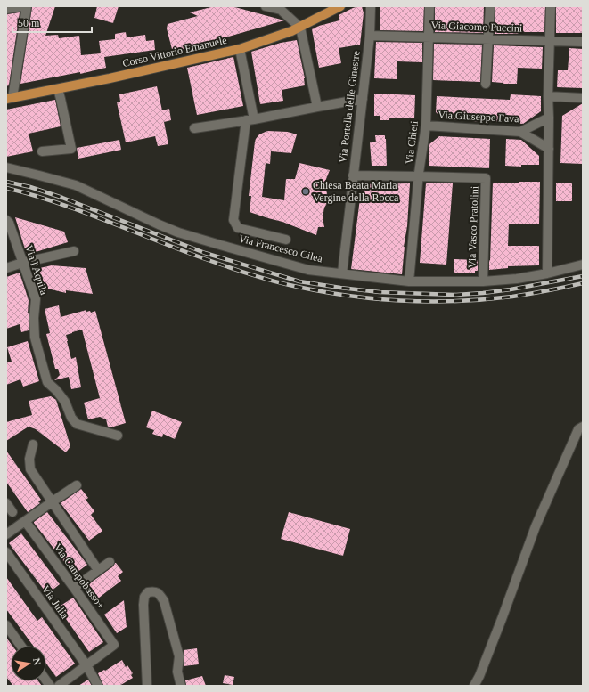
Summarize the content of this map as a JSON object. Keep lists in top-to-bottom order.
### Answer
{
  "streets": {
    "main road": ["Corso Vittorio Emanuele"],
    "street": [
      "Via Giacomo Puccini",
      "Via Portella delle Ginestre",
      "Via Giuseppe Fava",
      "Via Chieti",
      "Via Vasco Pratolini",
      "Via Francesco Cilea",
      "Via l'Aquila",
      "Via Campobasso+",
      "Via Julia"
    ]
  },
  "crossings": [
    ["Via Giacomo Puccini", "Via Portella delle Ginestre"],
    ["Via Giacomo Puccini", "Via Chieti"],
    ["Via Portella delle Ginestre", "Via Vasco Pratolini"],
    ["Via Portella delle Ginestre", "Via Francesco Cilea"],
    ["Via Giuseppe Fava", "Via Chieti"],
    ["Via Chieti", "Via Vasco Pratolini"],
    ["Via Chieti", "Via Francesco Cilea"],
    ["Via Vasco Pratolini", "Via Francesco Cilea"],
    ["Via Campobasso+", "Via Julia"]
  ],
  "places": ["Chiesa Beata Maria Vergine della Rocca"],
  "scale_bar": "50 m",
  "north": "right"
}
